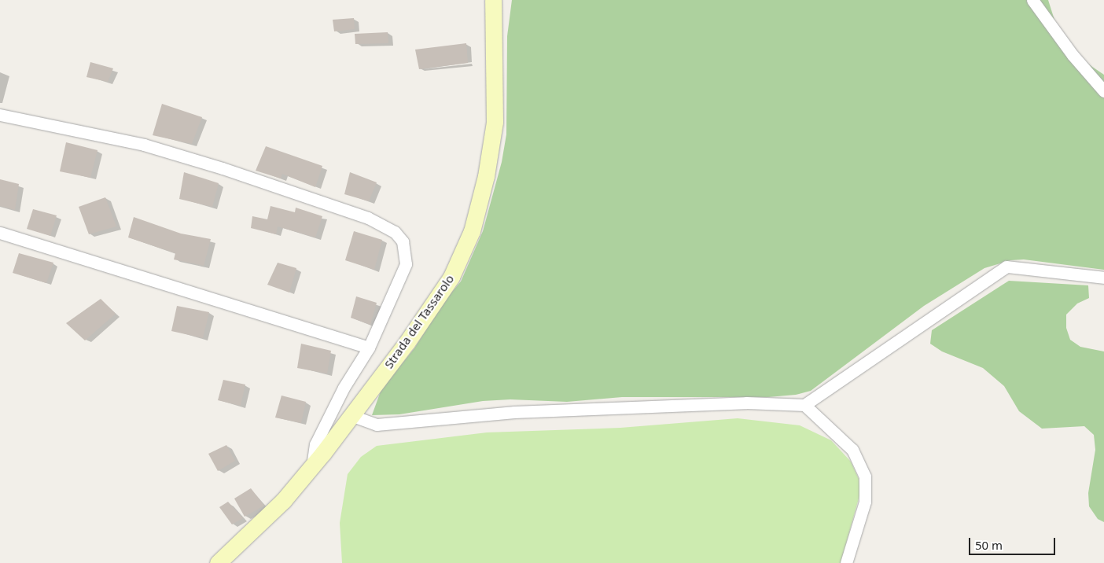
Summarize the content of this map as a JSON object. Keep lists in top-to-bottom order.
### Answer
{
  "streets": {
    "main road": ["Strada del Tassarolo"]
  },
  "scale_bar": "50 m"
}
